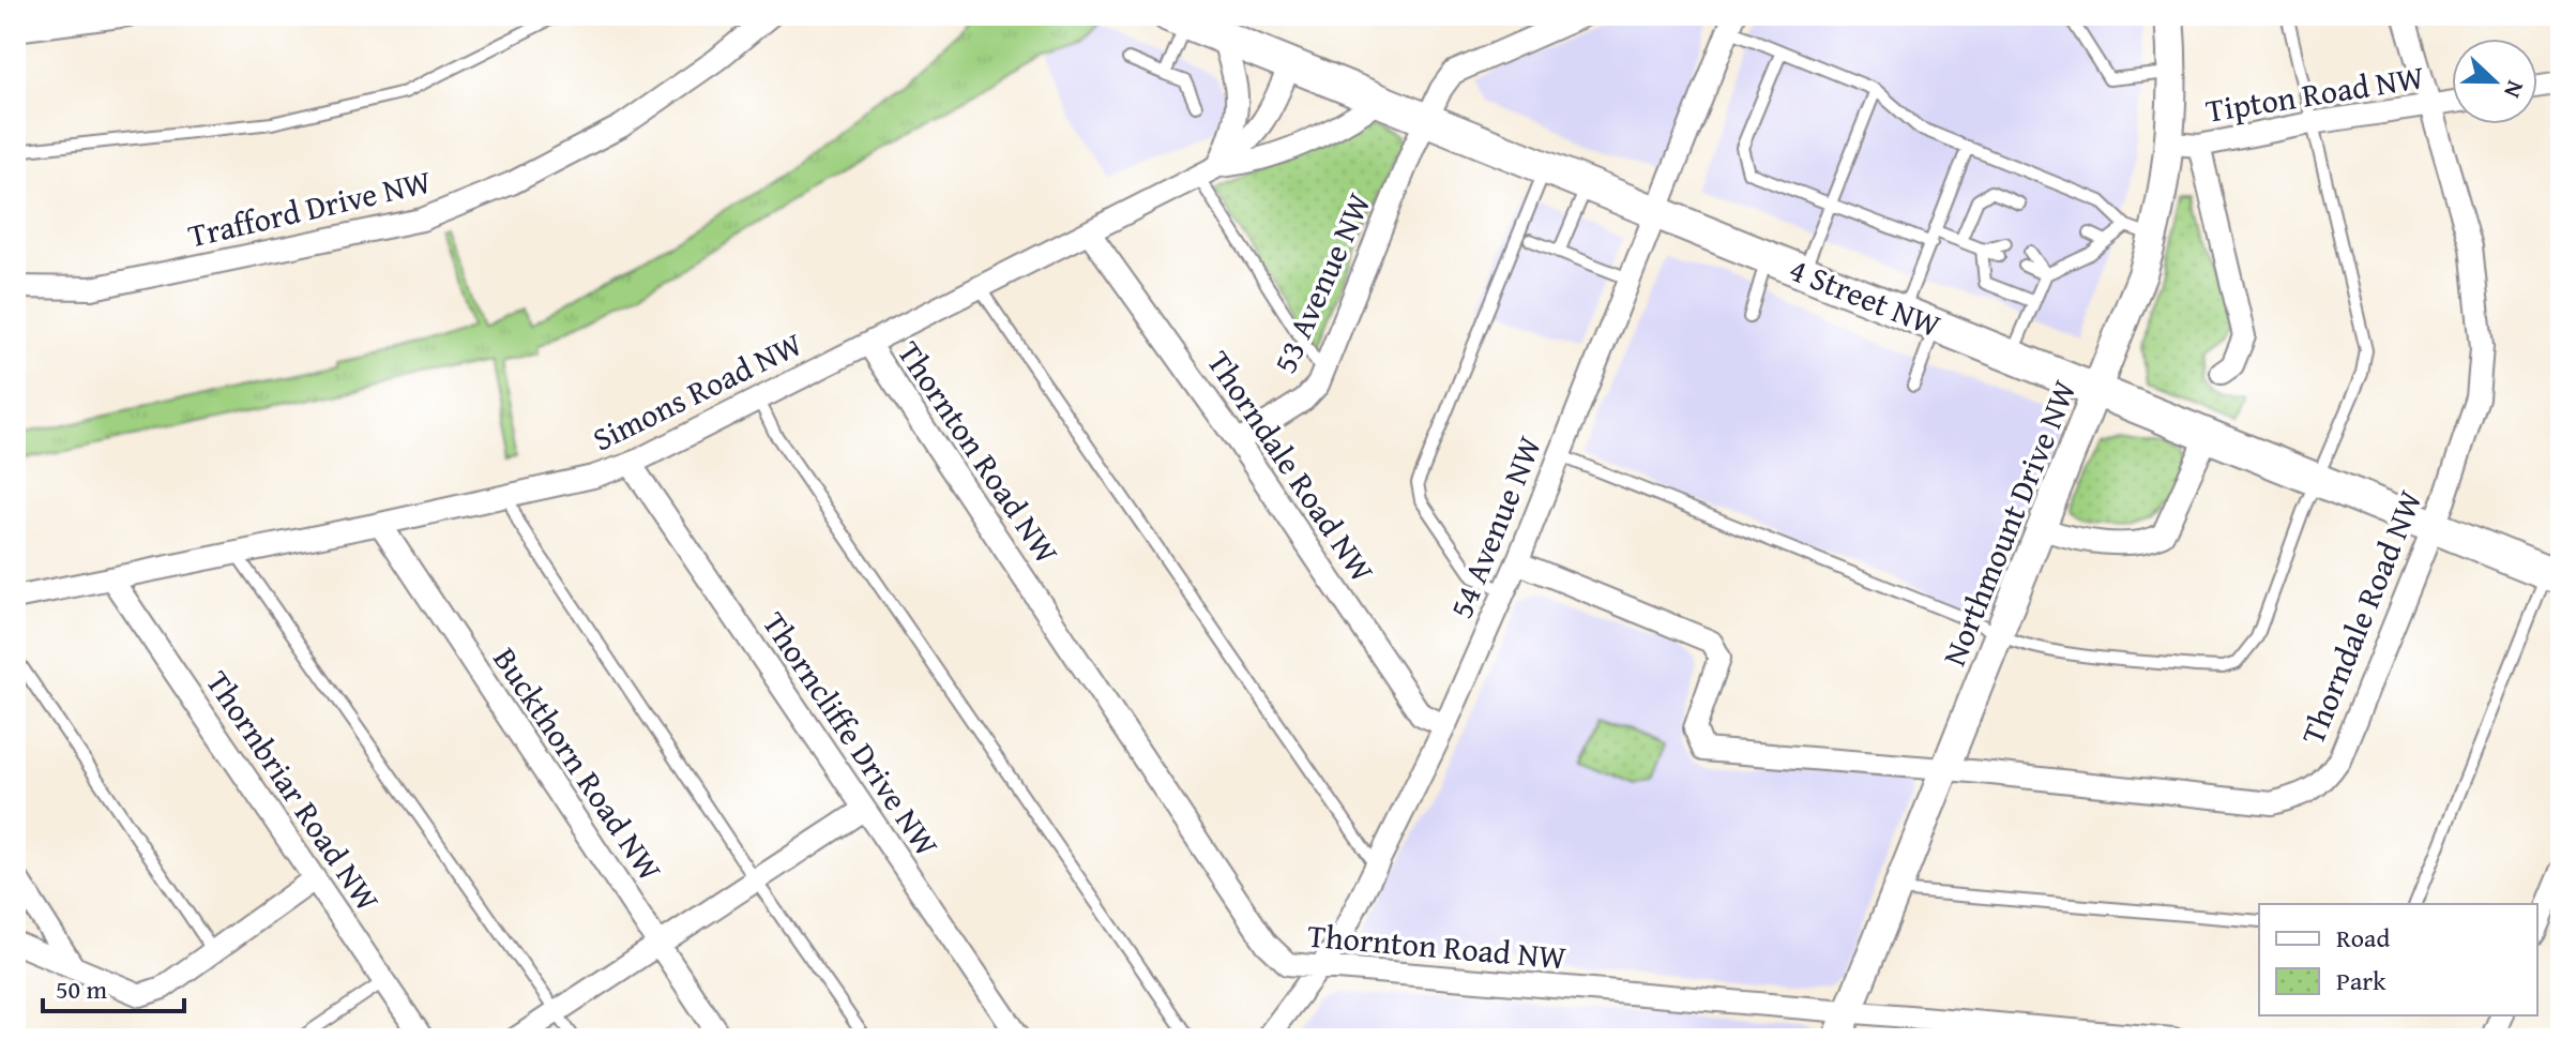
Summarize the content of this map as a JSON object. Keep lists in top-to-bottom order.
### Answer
{
  "streets": {
    "main road": ["4 Street NW"],
    "street": [
      "Tipton Road NW",
      "Trafford Drive NW",
      "53 Avenue NW",
      "Simons Road NW",
      "Thornton Road NW",
      "Thorndale Road NW",
      "Northmount Drive NW",
      "54 Avenue NW",
      "Thorncliffe Drive NW",
      "Buckthorn Road NW",
      "Thornbriar Road NW"
    ]
  },
  "crossings": [
    ["Tipton Road NW", "Thorndale Road NW"],
    ["Tipton Road NW", "Northmount Drive NW"],
    ["53 Avenue NW", "4 Street NW"],
    ["53 Avenue NW", "Thorndale Road NW"],
    ["4 Street NW", "Simons Road NW"],
    ["4 Street NW", "Thorndale Road NW"],
    ["4 Street NW", "Northmount Drive NW"],
    ["4 Street NW", "54 Avenue NW"],
    ["Simons Road NW", "Thornton Road NW"],
    ["Simons Road NW", "Thorndale Road NW"],
    ["Simons Road NW", "Thorncliffe Drive NW"],
    ["Simons Road NW", "Buckthorn Road NW"],
    ["Simons Road NW", "Thornbriar Road NW"],
    ["Thornton Road NW", "Northmount Drive NW"],
    ["Thornton Road NW", "54 Avenue NW"],
    ["Thorndale Road NW", "Northmount Drive NW"],
    ["Thorndale Road NW", "54 Avenue NW"]
  ],
  "legend": ["Road", "Park"],
  "scale_bar": "50 m",
  "north": "right"
}
